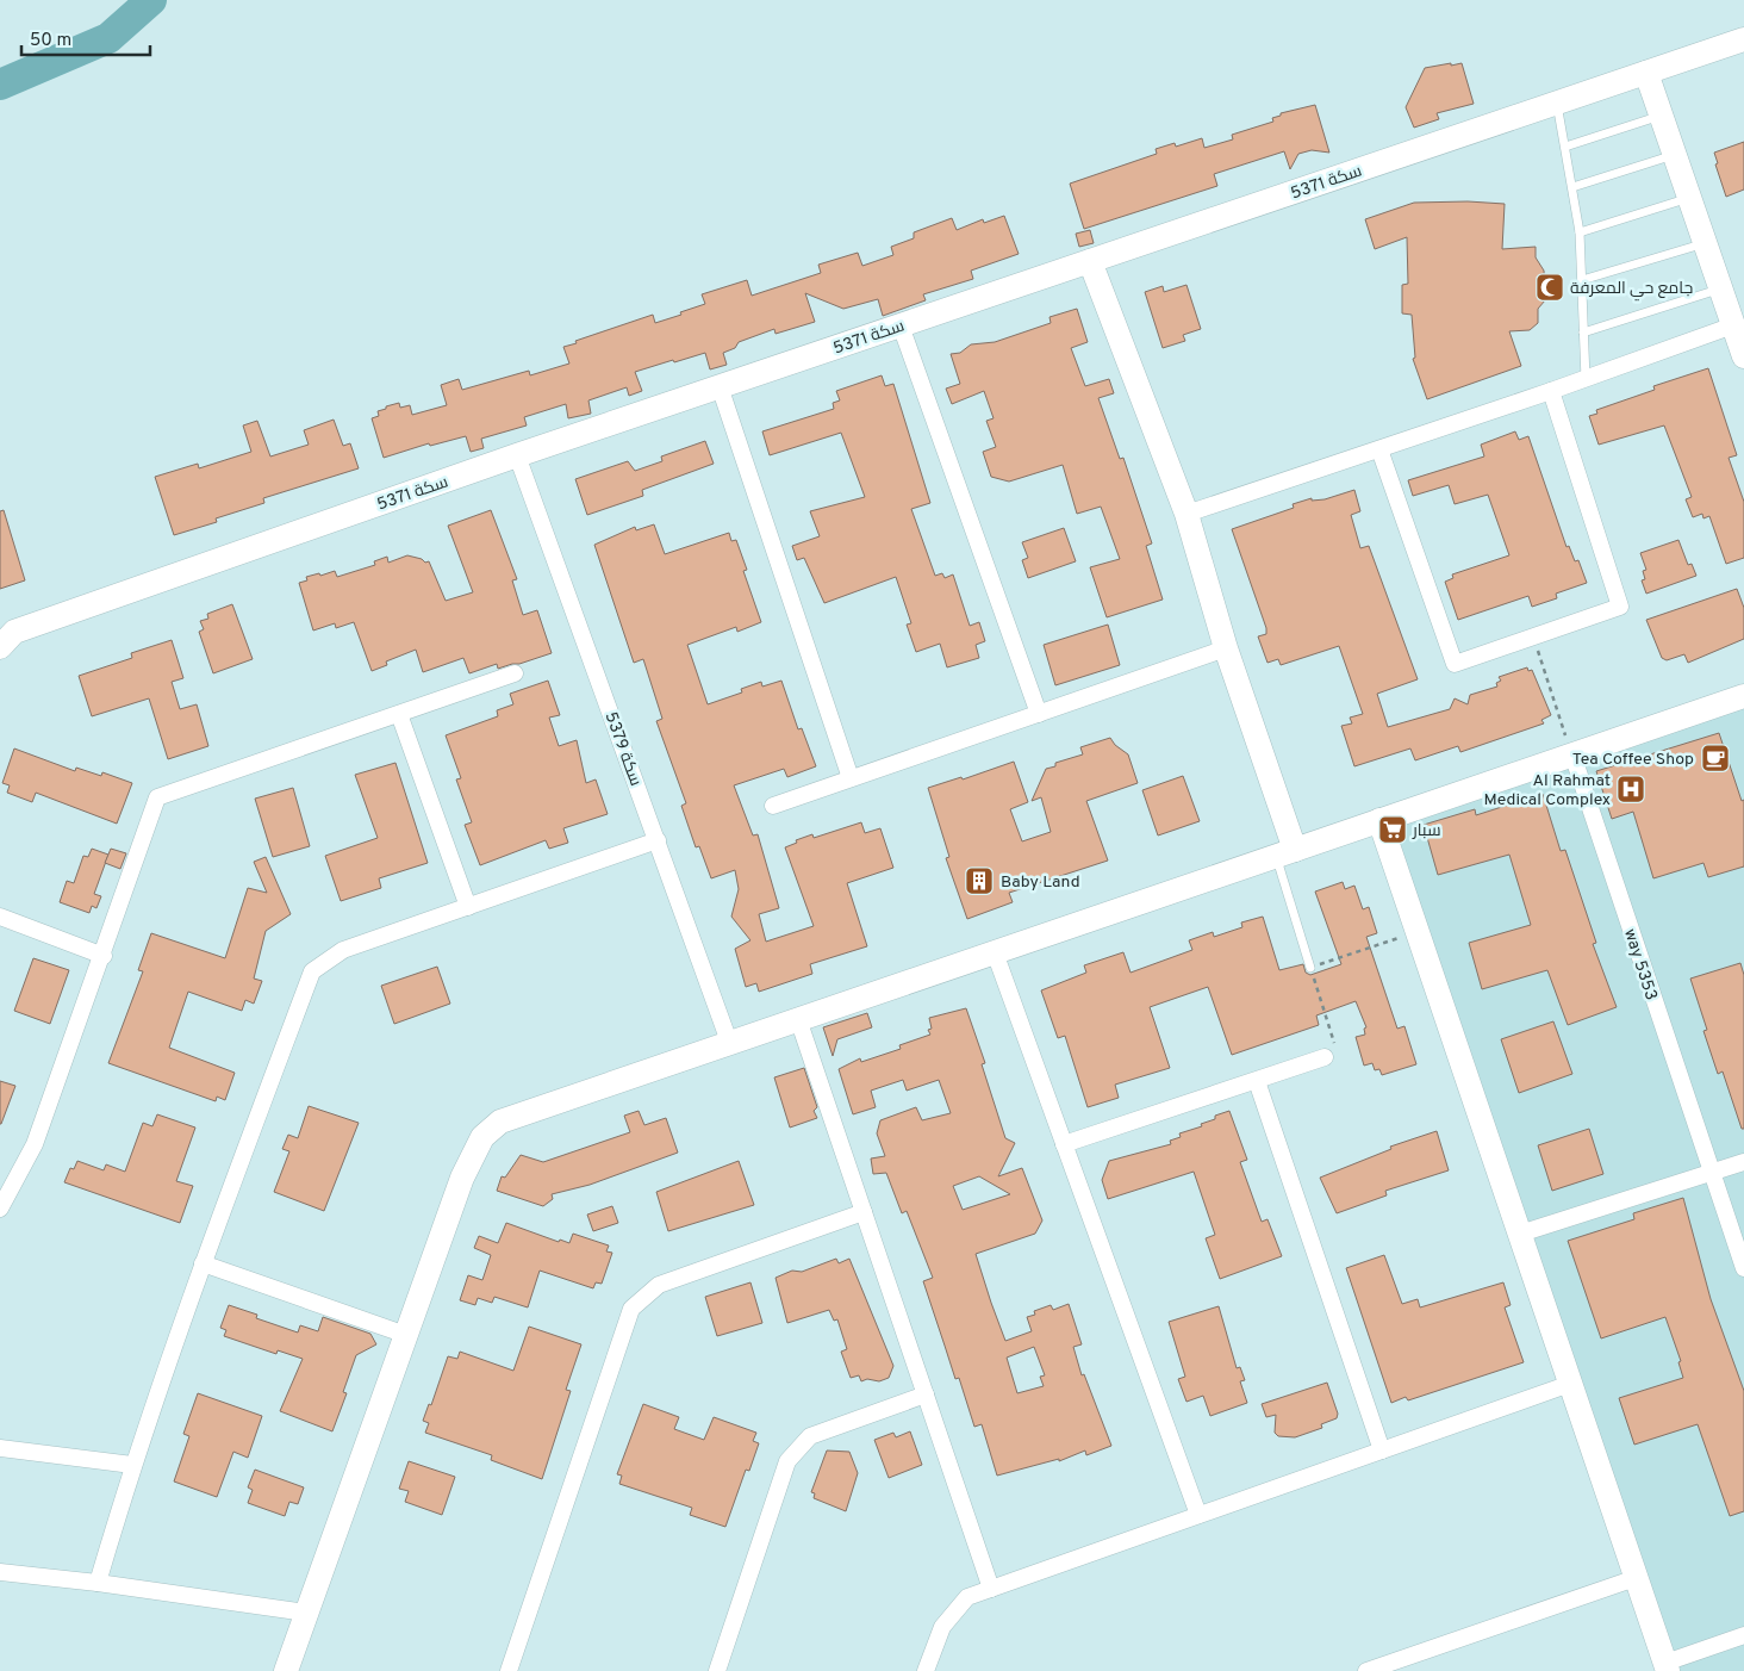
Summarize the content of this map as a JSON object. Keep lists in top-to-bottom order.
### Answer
{
  "streets": {
    "street": ["سكة 5371", "سكة 5379", "way 5353"]
  },
  "crossings": [
    ["سكة 5371", "سكة 5379"]
  ],
  "places": {
    "mosque": ["جامع حي المعرفة"],
    "cafe": ["Tea Coffee Shop"],
    "hospital": ["Al Rahmat Medical Complex"],
    "supermarket": ["سبار"],
    "building": ["Baby Land"]
  },
  "scale_bar": "50 m"
}
